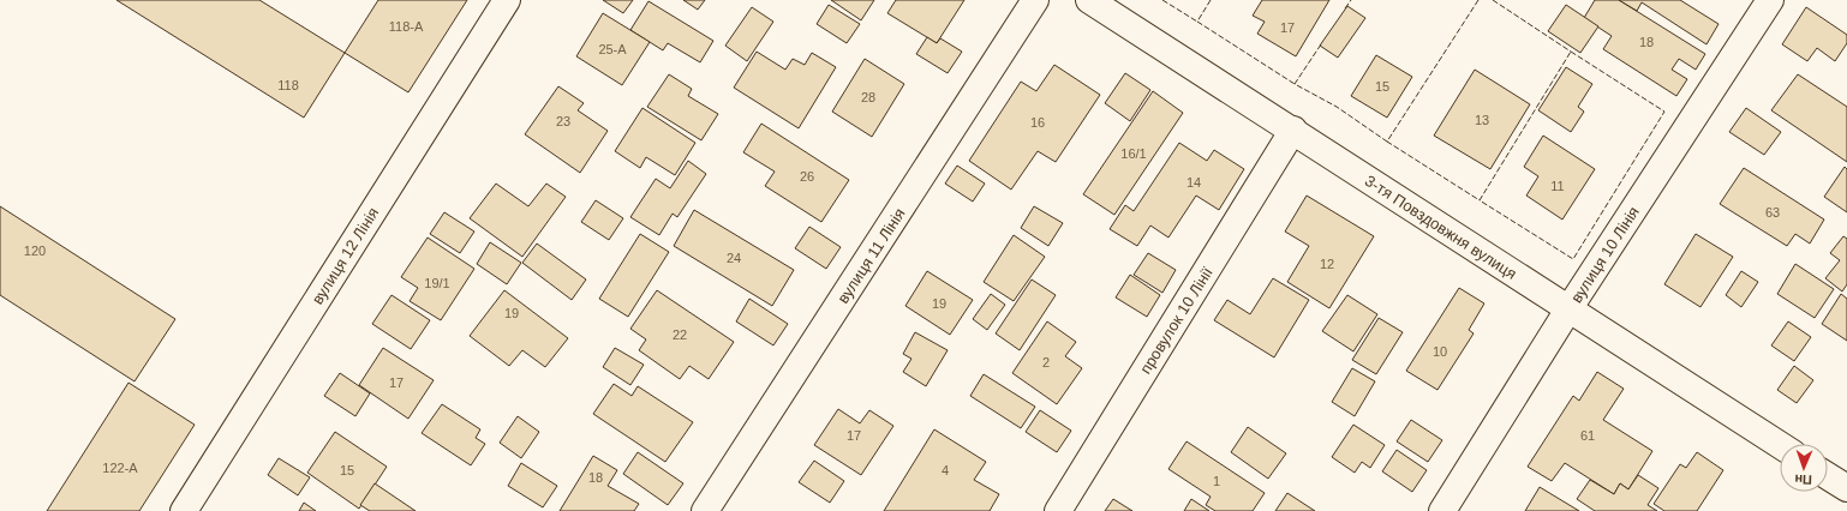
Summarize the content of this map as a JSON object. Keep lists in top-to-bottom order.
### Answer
{
  "streets": {
    "street": [
      "3-тя Повздовжня вулиця",
      "вулиця 10 Лінія",
      "вулиця 12 Лінія",
      "вулиця 11 Лінія",
      "провулок 10 Лінії"
    ]
  },
  "crossings": [
    ["3-тя Повздовжня вулиця", "вулиця 10 Лінія"],
    ["3-тя Повздовжня вулиця", "провулок 10 Лінії"]
  ],
  "house_numbers": [
    "118-А",
    "17",
    "18",
    "25-А",
    "118",
    "15",
    "28",
    "13",
    "23",
    "16",
    "16/1",
    "26",
    "14",
    "11",
    "63",
    "120",
    "24",
    "12",
    "19/1",
    "19",
    "19",
    "22",
    "10",
    "2",
    "17",
    "17",
    "61",
    "122-А",
    "15",
    "4",
    "18",
    "1"
  ],
  "north": "bottom"
}
